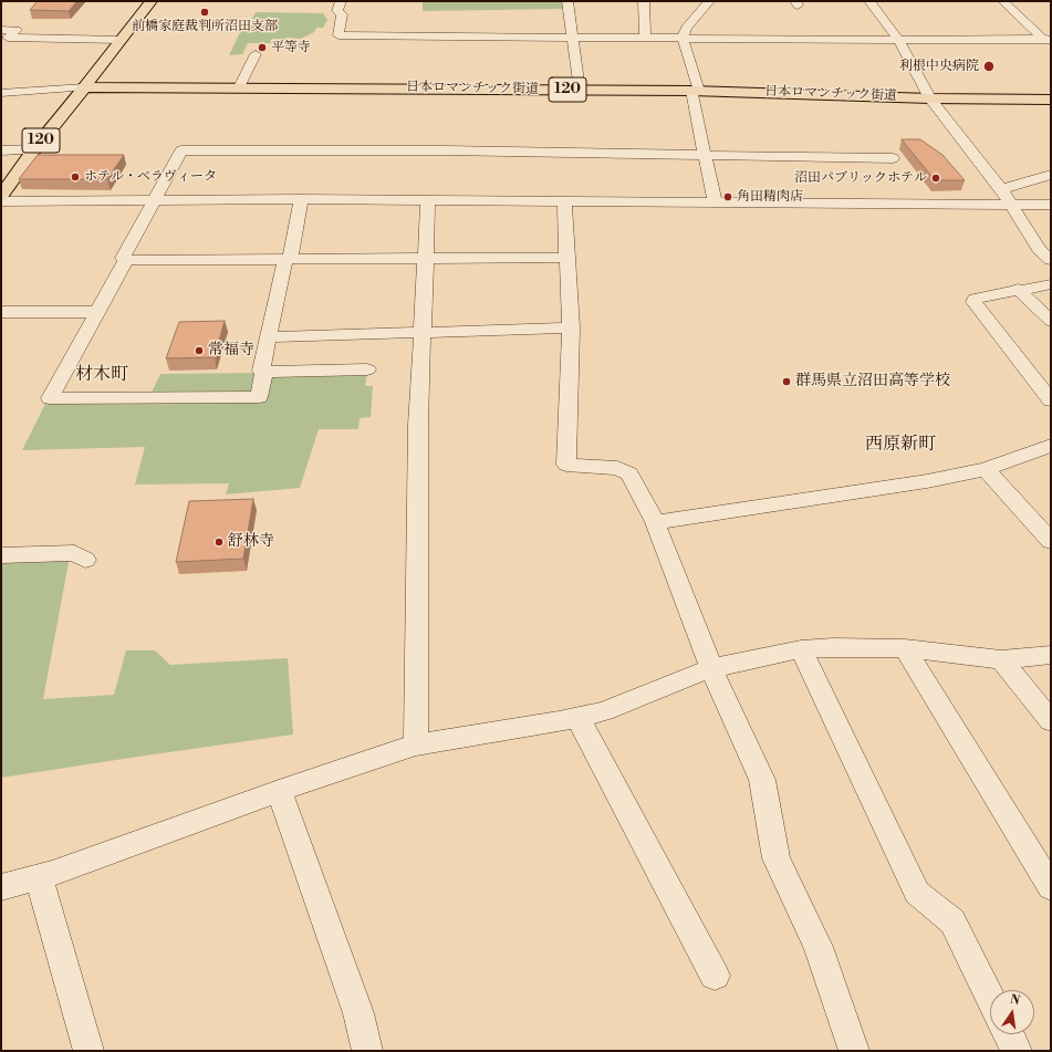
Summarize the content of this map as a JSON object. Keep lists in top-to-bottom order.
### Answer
{
  "streets": {
    "main road": ["日本ロマンチック街道", "120"]
  },
  "crossings": [
    ["日本ロマンチック街道", "120"]
  ],
  "districts": ["材木町", "西原新町"],
  "places": [
    "前橋家庭裁判所沼田支部",
    "平等寺",
    "利根中央病院",
    "ホテル・ベラヴィータ",
    "沼田パブリックホテル",
    "角田精肉店",
    "常福寺",
    "群馬県立沼田高等学校",
    "舒林寺"
  ],
  "north": "top"
}
